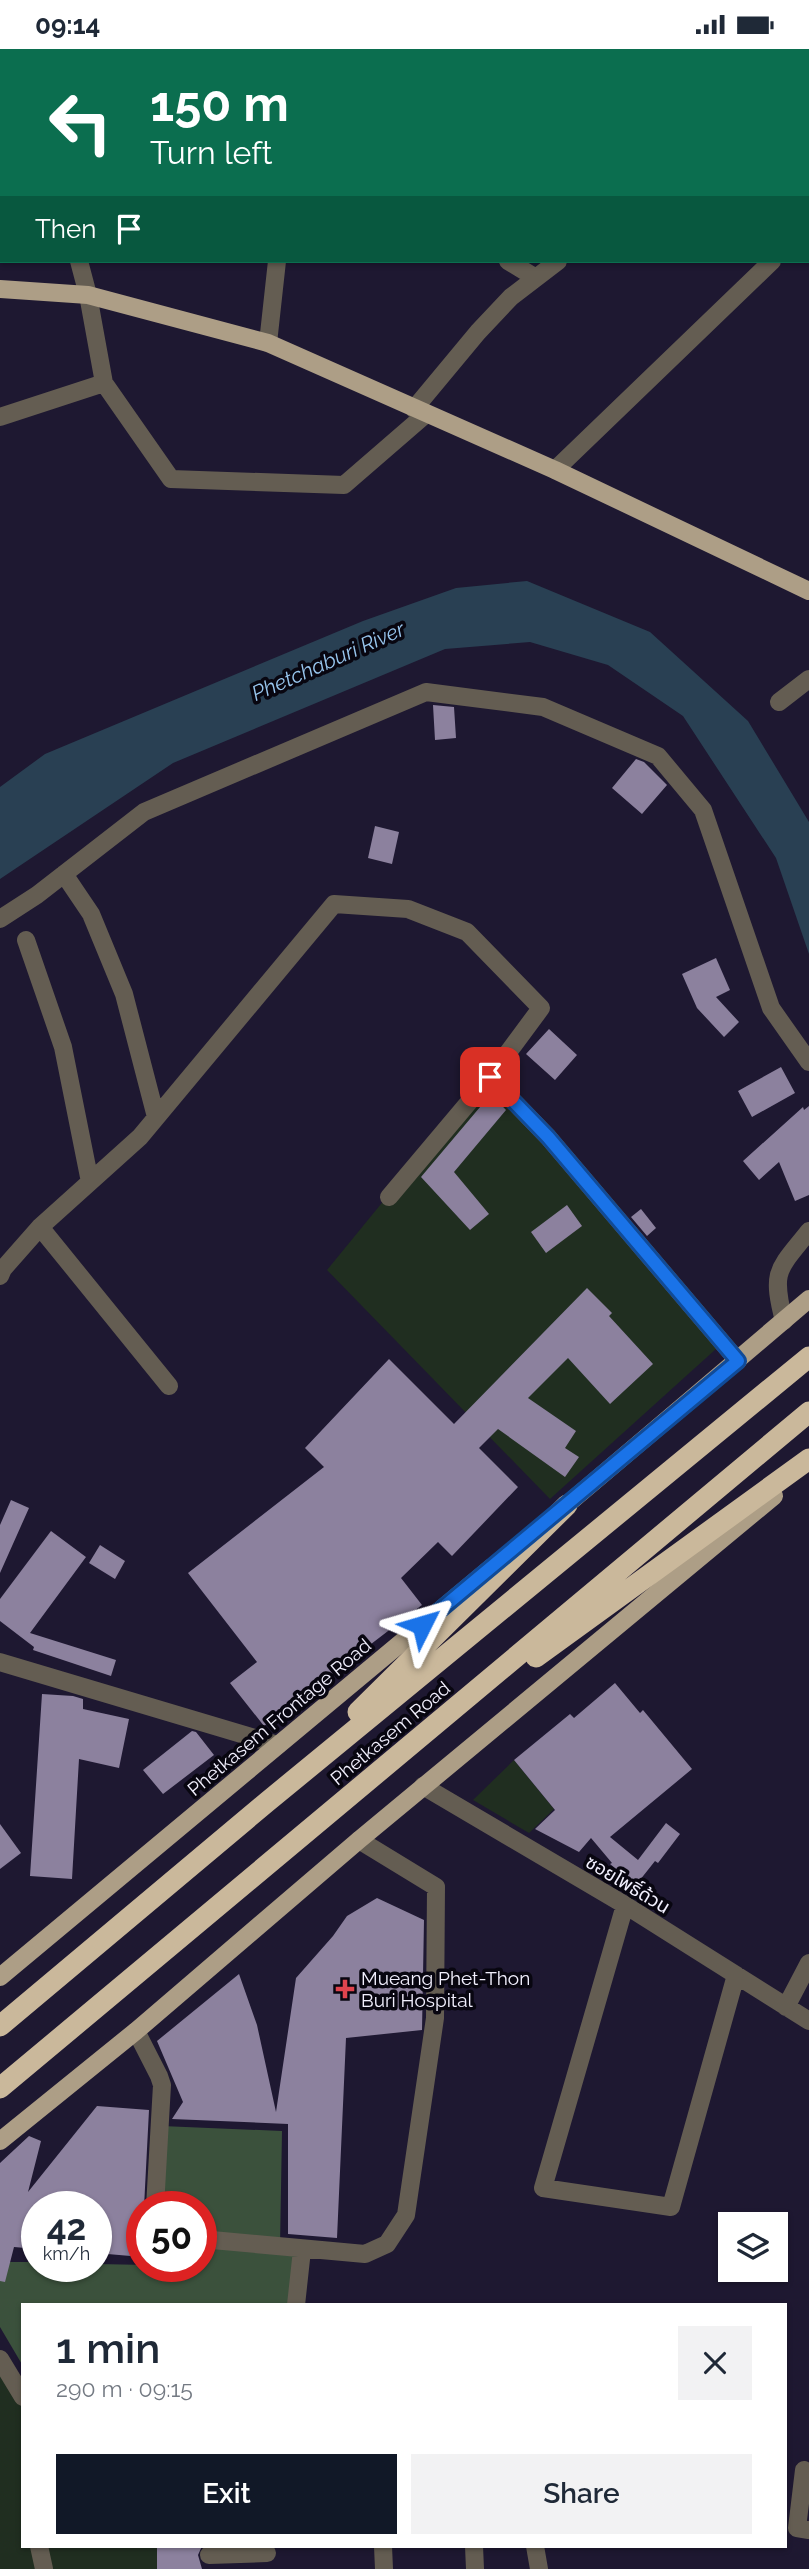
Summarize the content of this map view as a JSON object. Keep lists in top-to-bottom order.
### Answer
{
  "streets": {
    "highway": ["Phetkasem Road"],
    "main road": ["Phetkasem Frontage Road"],
    "street": ["ซอยโพธิ์ด้วน"]
  },
  "water": ["Phetchaburi River"],
  "places": {
    "health": ["Mueang Phet-Thon Buri Hospital"]
  },
  "page": {
    "status": "09:14",
    "turn": ["150 m", "Turn left"],
    "then": "Then",
    "speed": "42 km/h",
    "limit": "50",
    "heading": ["1 min", "290 m · 09:15"],
    "buttons": ["Exit", "Share"]
  }
}
